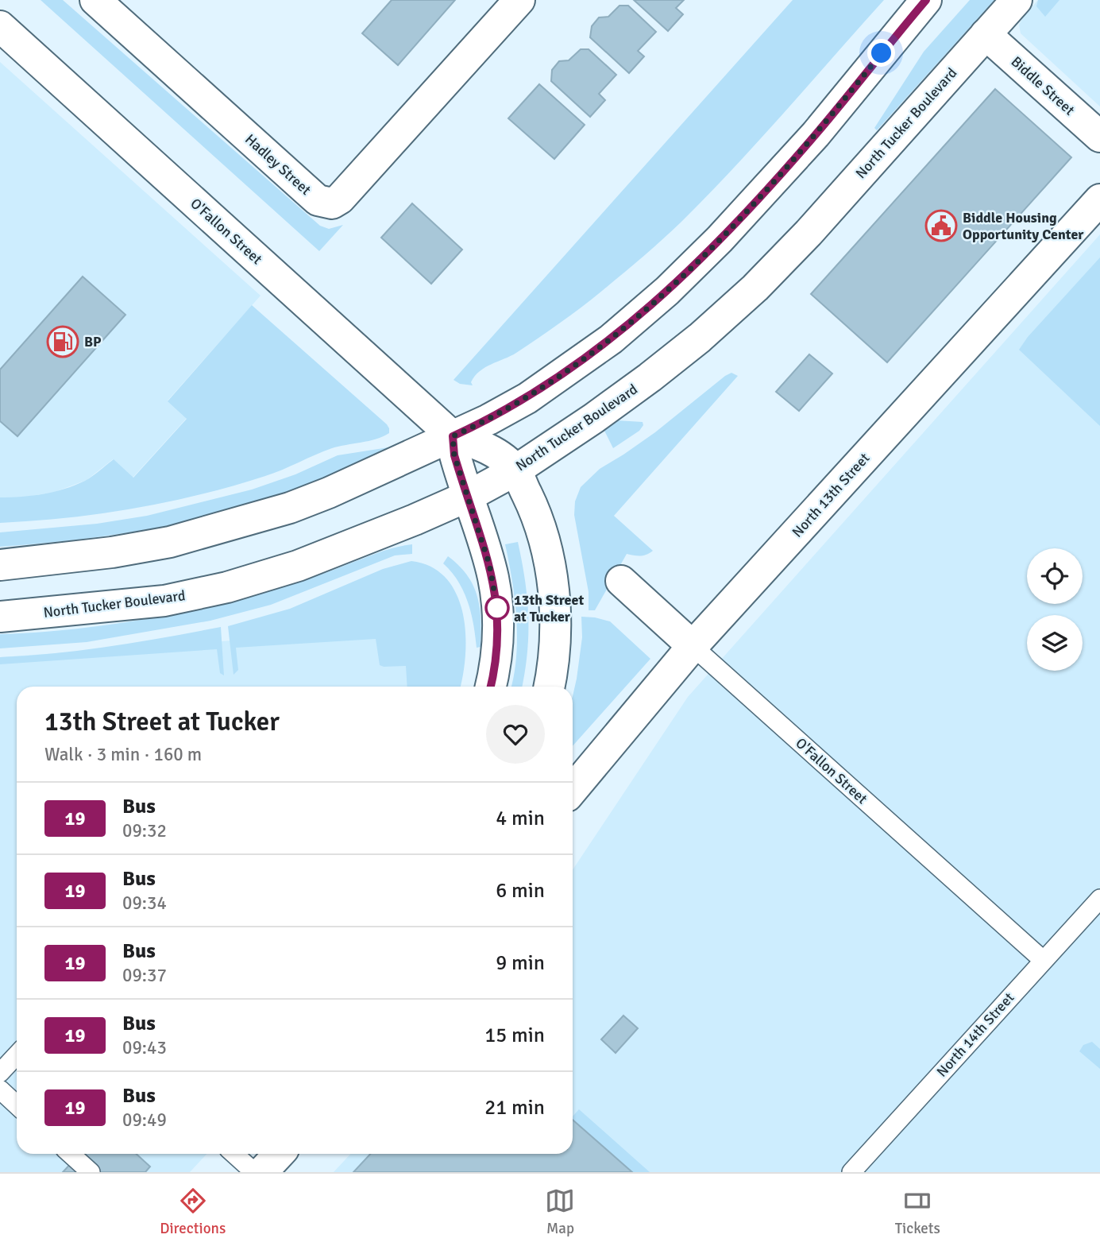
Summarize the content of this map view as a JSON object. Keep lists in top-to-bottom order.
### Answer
{
  "streets": {
    "main road": [
      "Biddle Street",
      "North Tucker Boulevard",
      "Hadley Street",
      "O'Fallon Street",
      "North 13th Street"
    ],
    "lane": ["North 14th Street"]
  },
  "crossings": [
    ["Biddle Street", "North Tucker Boulevard"],
    ["O'Fallon Street", "North 13th Street"],
    ["O'Fallon Street", "North 14th Street"]
  ],
  "places": {
    "public building": ["Biddle Housing Opportunity Center"],
    "fuel station": ["BP"],
    "other": ["13th Street at Tucker"]
  },
  "lines": ["bus line 19"],
  "page": {
    "heading": ["13th Street at Tucker", "Walk · 3 min · 160 m"],
    "list": [
      {
        "mark": "19",
        "name": "Bus",
        "note": "09:32",
        "value": "4 min"
      },
      {
        "mark": "19",
        "name": "Bus",
        "note": "09:34",
        "value": "6 min"
      },
      {
        "mark": "19",
        "name": "Bus",
        "note": "09:37",
        "value": "9 min"
      },
      {
        "mark": "19",
        "name": "Bus",
        "note": "09:43",
        "value": "15 min"
      },
      {
        "mark": "19",
        "name": "Bus",
        "note": "09:49",
        "value": "21 min"
      }
    ],
    "tabs": ["Directions", "Map", "Tickets"]
  }
}
